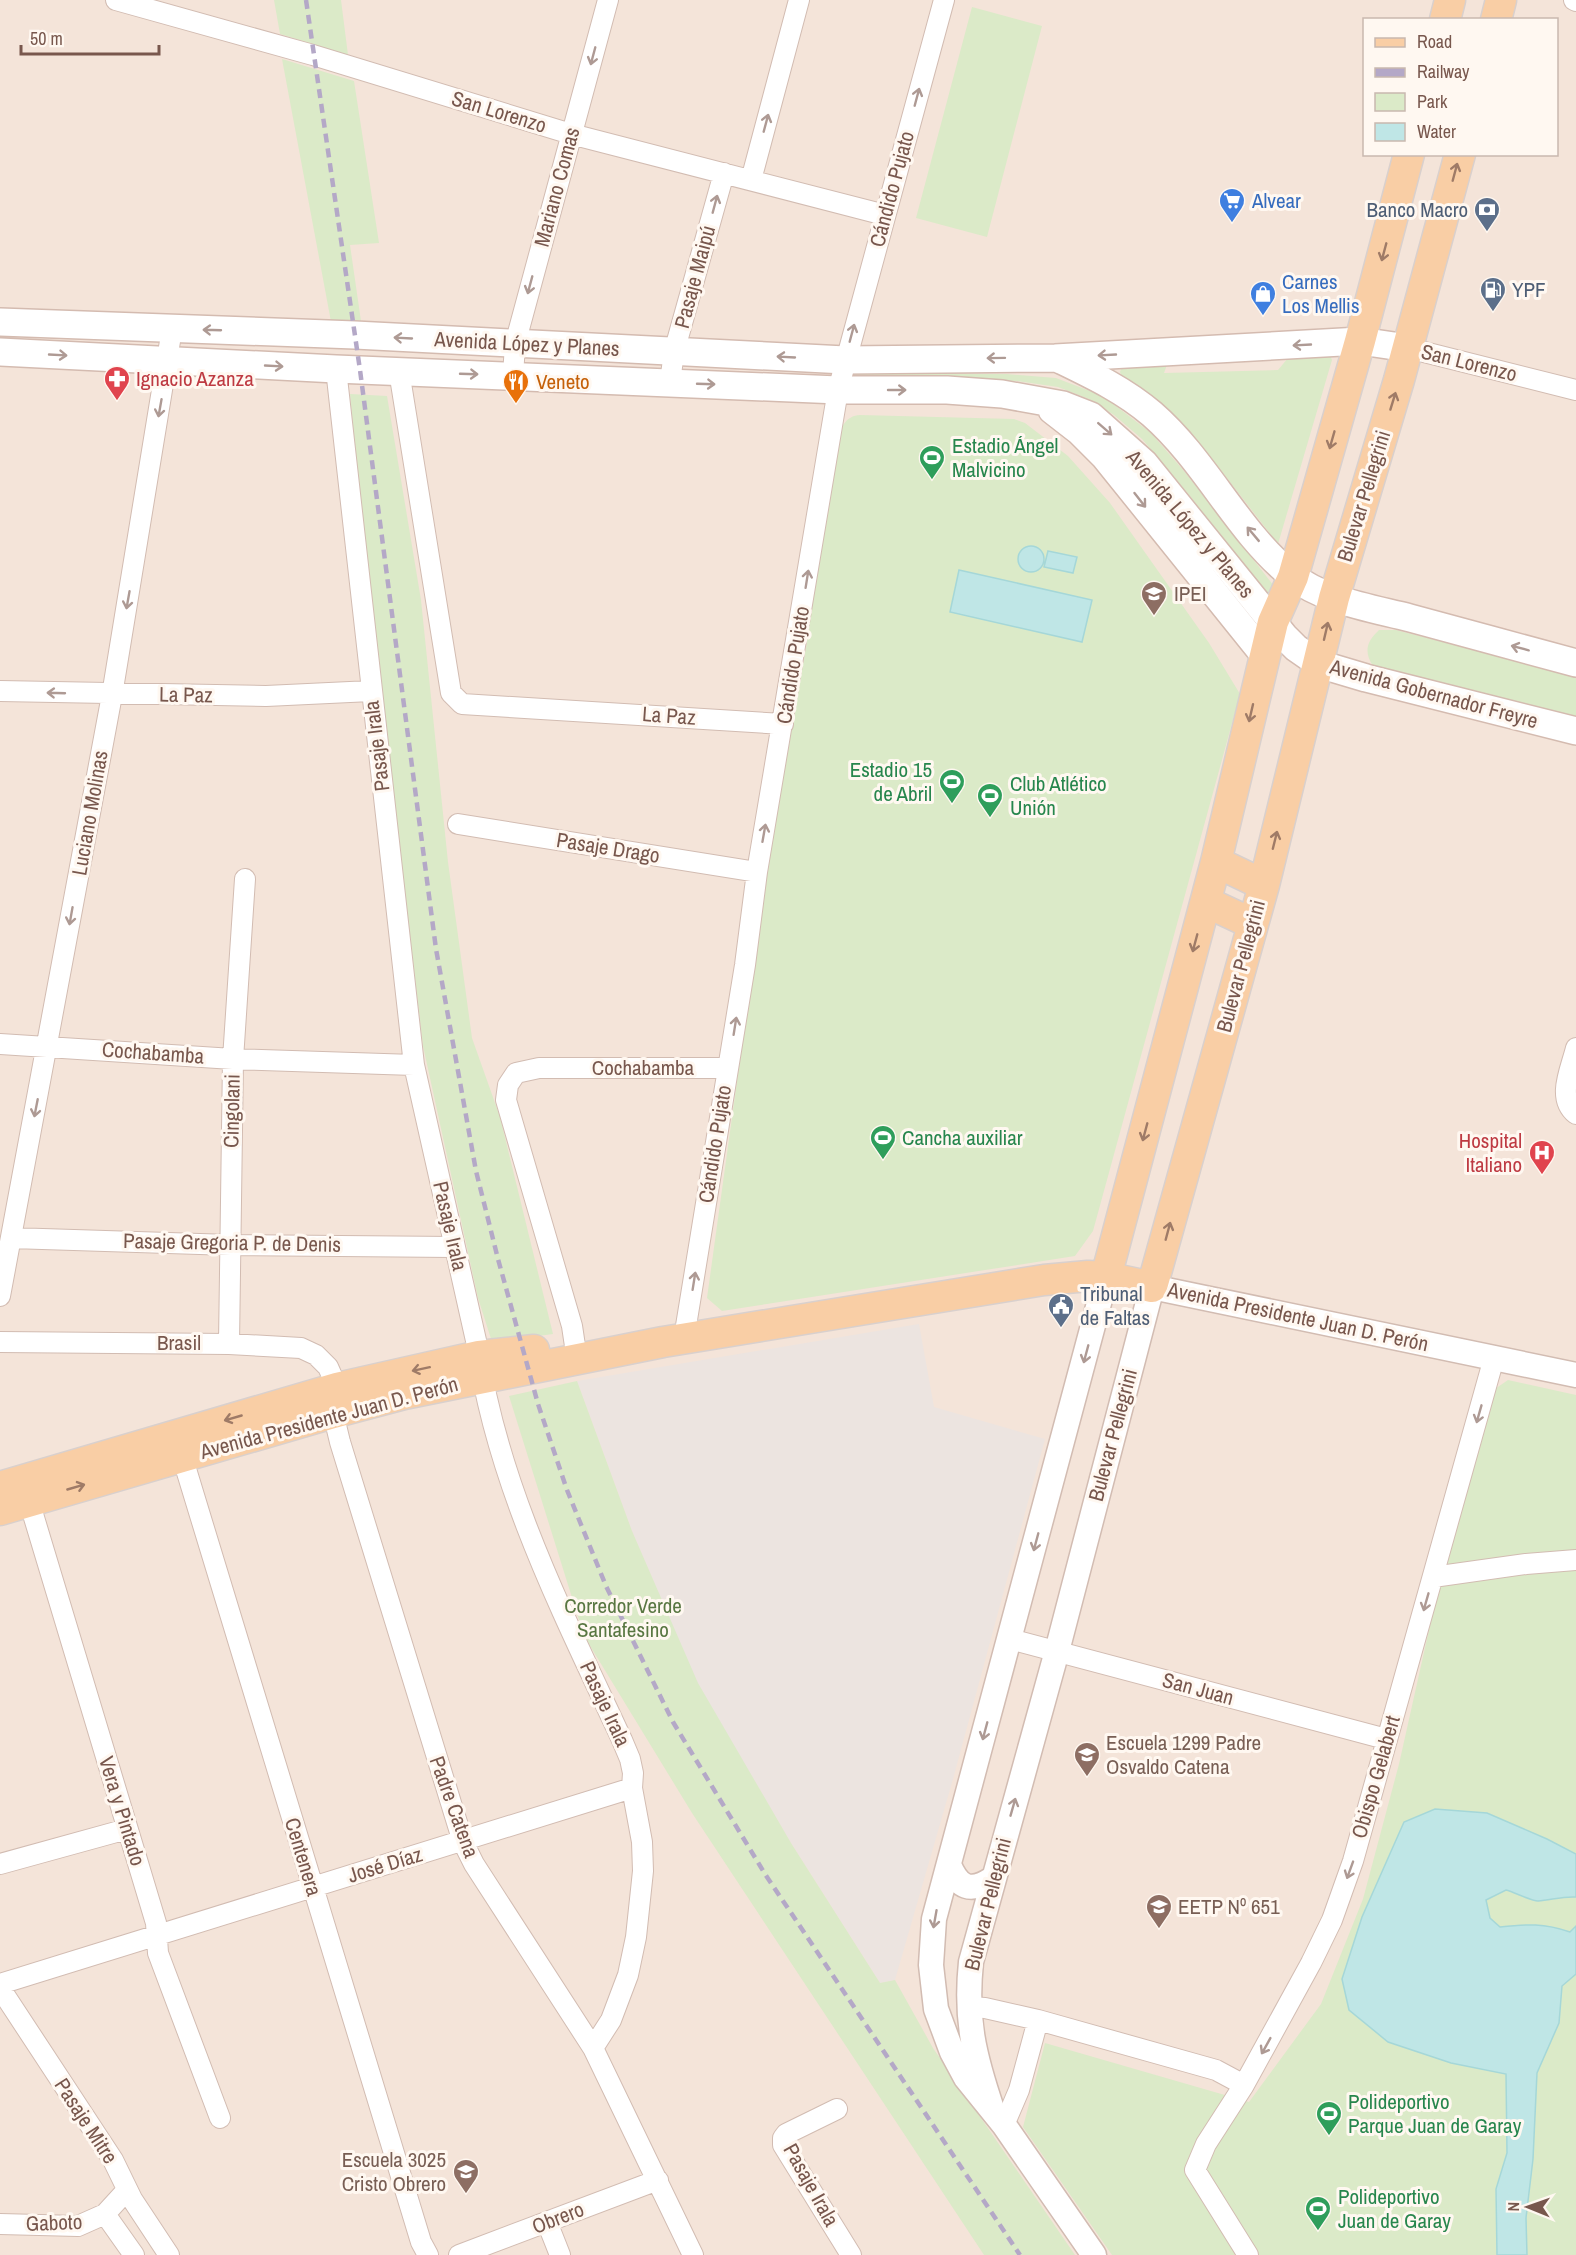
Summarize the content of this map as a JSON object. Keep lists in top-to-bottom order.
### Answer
{
  "streets": {
    "main road": [
      "San Lorenzo",
      "Avenida López y Planes",
      "Bulevar Pellegrini",
      "Avenida Gobernador Freyre",
      "Avenida Presidente Juan D. Perón"
    ],
    "street": [
      "Mariano Comas",
      "Cándido Pujato",
      "Pasaje Maipú",
      "La Paz",
      "Pasaje Irala",
      "Luciano Molinas",
      "Pasaje Drago",
      "Cochabamba",
      "Cingolani",
      "Pasaje Gregoria P. de Denis",
      "Brasil",
      "San Juan",
      "Obispo Gelabert",
      "Padre Catena",
      "Vera y Pintado",
      "Centenera",
      "José Díaz",
      "Pasaje Mitre",
      "Obrero",
      "Gaboto"
    ]
  },
  "crossings": [
    ["San Lorenzo", "Mariano Comas"],
    ["San Lorenzo", "Cándido Pujato"],
    ["San Lorenzo", "Pasaje Maipú"],
    ["San Lorenzo", "Avenida López y Planes"],
    ["San Lorenzo", "Bulevar Pellegrini"],
    ["Mariano Comas", "Avenida López y Planes"],
    ["Cándido Pujato", "Avenida López y Planes"],
    ["Cándido Pujato", "La Paz"],
    ["Cándido Pujato", "Pasaje Drago"],
    ["Cándido Pujato", "Cochabamba"],
    ["Cándido Pujato", "Avenida Presidente Juan D. Perón"],
    ["Pasaje Maipú", "Avenida López y Planes"],
    ["Avenida López y Planes", "Bulevar Pellegrini"],
    ["Avenida López y Planes", "Avenida Gobernador Freyre"],
    ["Avenida López y Planes", "La Paz"],
    ["Avenida López y Planes", "Pasaje Irala"],
    ["Avenida López y Planes", "Luciano Molinas"],
    ["Bulevar Pellegrini", "Avenida Gobernador Freyre"],
    ["Bulevar Pellegrini", "Avenida Presidente Juan D. Perón"],
    ["Bulevar Pellegrini", "San Juan"],
    ["La Paz", "Pasaje Irala"],
    ["La Paz", "Luciano Molinas"],
    ["Pasaje Irala", "Cochabamba"],
    ["Pasaje Irala", "Pasaje Gregoria P. de Denis"],
    ["Pasaje Irala", "Avenida Presidente Juan D. Perón"],
    ["Pasaje Irala", "Padre Catena"],
    ["Pasaje Irala", "José Díaz"],
    ["Luciano Molinas", "Cochabamba"],
    ["Luciano Molinas", "Pasaje Gregoria P. de Denis"],
    ["Cochabamba", "Cingolani"],
    ["Cochabamba", "Avenida Presidente Juan D. Perón"],
    ["Cingolani", "Pasaje Gregoria P. de Denis"],
    ["Cingolani", "Brasil"],
    ["Avenida Presidente Juan D. Perón", "Brasil"],
    ["Avenida Presidente Juan D. Perón", "Obispo Gelabert"],
    ["Avenida Presidente Juan D. Perón", "Padre Catena"],
    ["Avenida Presidente Juan D. Perón", "Vera y Pintado"],
    ["Avenida Presidente Juan D. Perón", "Centenera"],
    ["Brasil", "Padre Catena"],
    ["San Juan", "Obispo Gelabert"],
    ["Padre Catena", "José Díaz"],
    ["Padre Catena", "Obrero"],
    ["Vera y Pintado", "José Díaz"],
    ["Centenera", "José Díaz"]
  ],
  "one_way": [
    "Mariano Comas",
    "Cándido Pujato",
    "Pasaje Maipú",
    "Luciano Molinas",
    "Obispo Gelabert"
  ],
  "parks": ["Corredor Verde Santafesino"],
  "places": {
    "supermarket": ["Alvear"],
    "bank": ["Banco Macro"],
    "fuel station": ["YPF"],
    "shop": ["Carnes Los Mellis"],
    "pharmacy": ["Ignacio Azanza"],
    "restaurant": ["Veneto"],
    "sports": [
      "Estadio Ángel Malvicino",
      "Estadio 15 de Abril",
      "Club Atlético Unión",
      "Cancha auxiliar",
      "Polideportivo Parque Juan de Garay",
      "Polideportivo Juan de Garay"
    ],
    "school or university": [
      "IPEI",
      "Escuela 1299 Padre Osvaldo Catena",
      "EETP Nº 651",
      "Escuela 3025 Cristo Obrero"
    ],
    "hospital": ["Hospital Italiano"],
    "public building": ["Tribunal de Faltas"]
  },
  "legend": [
    "Road",
    "Railway",
    "Park",
    "Water"
  ],
  "scale_bar": "50 m",
  "north": "left"
}
